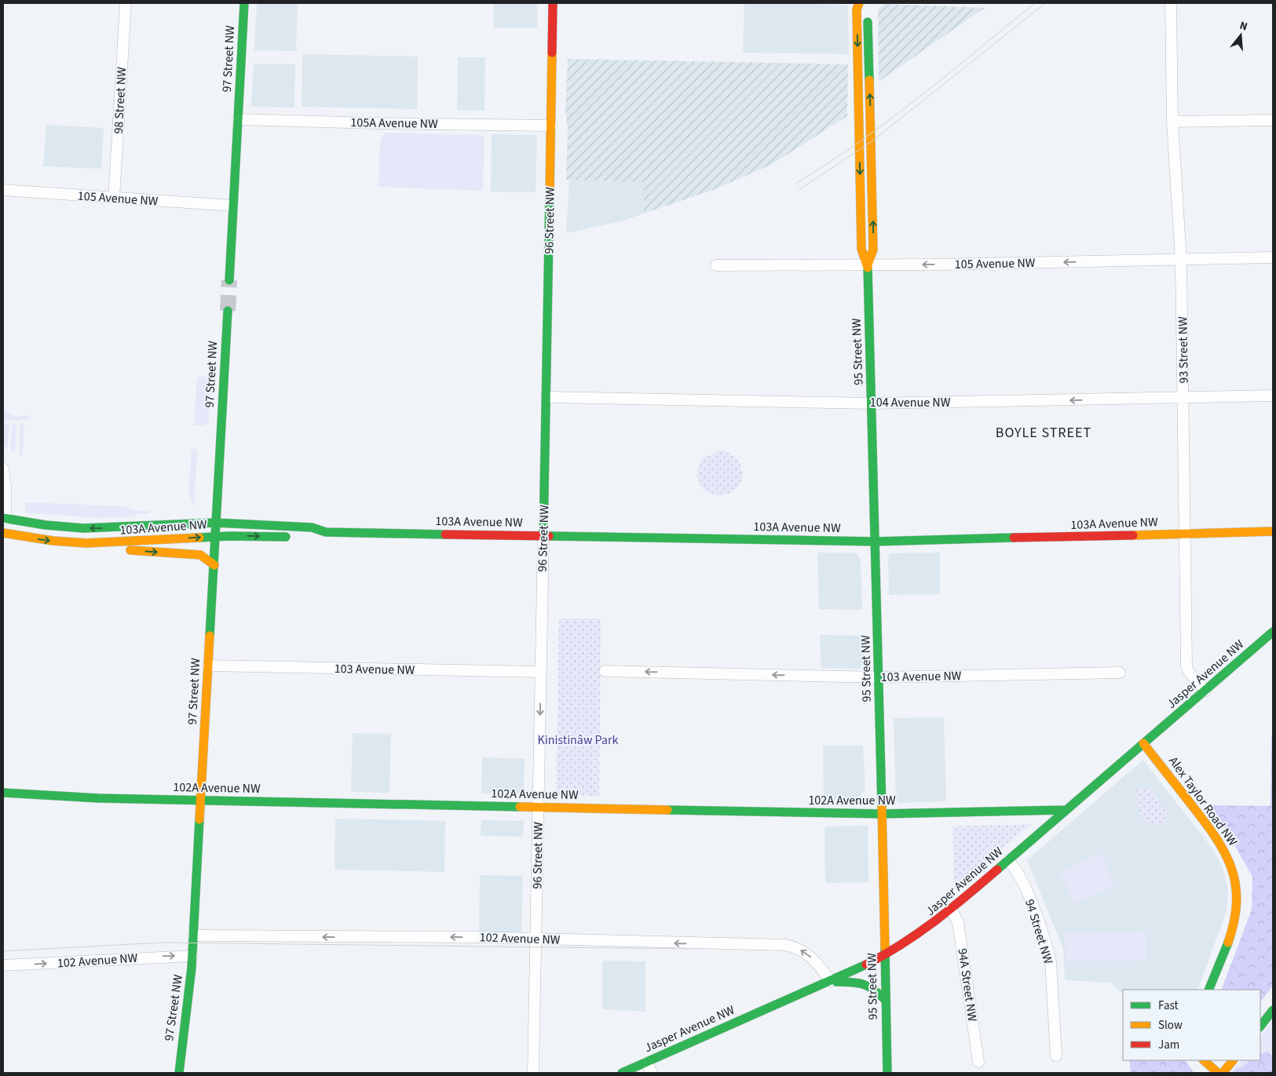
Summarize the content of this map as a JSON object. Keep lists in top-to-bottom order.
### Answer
{
  "streets": {
    "main road": [
      "97 Street NW",
      "96 Street NW",
      "95 Street NW",
      "103A Avenue NW",
      "Jasper Avenue NW",
      "102A Avenue NW",
      "Alex Taylor Road NW"
    ],
    "street": [
      "98 Street NW",
      "105A Avenue NW",
      "105 Avenue NW",
      "93 Street NW",
      "104 Avenue NW",
      "103 Avenue NW",
      "94 Street NW",
      "102 Avenue NW",
      "94A Street NW"
    ]
  },
  "crossings": [
    ["97 Street NW", "105A Avenue NW"],
    ["97 Street NW", "105 Avenue NW"],
    ["97 Street NW", "103A Avenue NW"],
    ["97 Street NW", "103 Avenue NW"],
    ["97 Street NW", "102A Avenue NW"],
    ["97 Street NW", "102 Avenue NW"],
    ["98 Street NW", "105 Avenue NW"],
    ["105A Avenue NW", "96 Street NW"],
    ["105 Avenue NW", "93 Street NW"],
    ["105 Avenue NW", "95 Street NW"],
    ["96 Street NW", "104 Avenue NW"],
    ["96 Street NW", "103A Avenue NW"],
    ["96 Street NW", "103 Avenue NW"],
    ["96 Street NW", "102A Avenue NW"],
    ["96 Street NW", "102 Avenue NW"],
    ["93 Street NW", "104 Avenue NW"],
    ["93 Street NW", "103A Avenue NW"],
    ["93 Street NW", "Jasper Avenue NW"],
    ["95 Street NW", "104 Avenue NW"],
    ["95 Street NW", "103A Avenue NW"],
    ["95 Street NW", "103 Avenue NW"],
    ["95 Street NW", "Jasper Avenue NW"],
    ["95 Street NW", "102A Avenue NW"],
    ["Jasper Avenue NW", "102A Avenue NW"],
    ["Jasper Avenue NW", "Alex Taylor Road NW"],
    ["Jasper Avenue NW", "94 Street NW"],
    ["Jasper Avenue NW", "102 Avenue NW"],
    ["Jasper Avenue NW", "94A Street NW"]
  ],
  "one_way": ["105 Avenue NW", "104 Avenue NW"],
  "districts": ["BOYLE STREET"],
  "parks": ["Kinistinâw Park"],
  "legend": ["Fast", "Slow", "Jam"],
  "north": "top"
}
